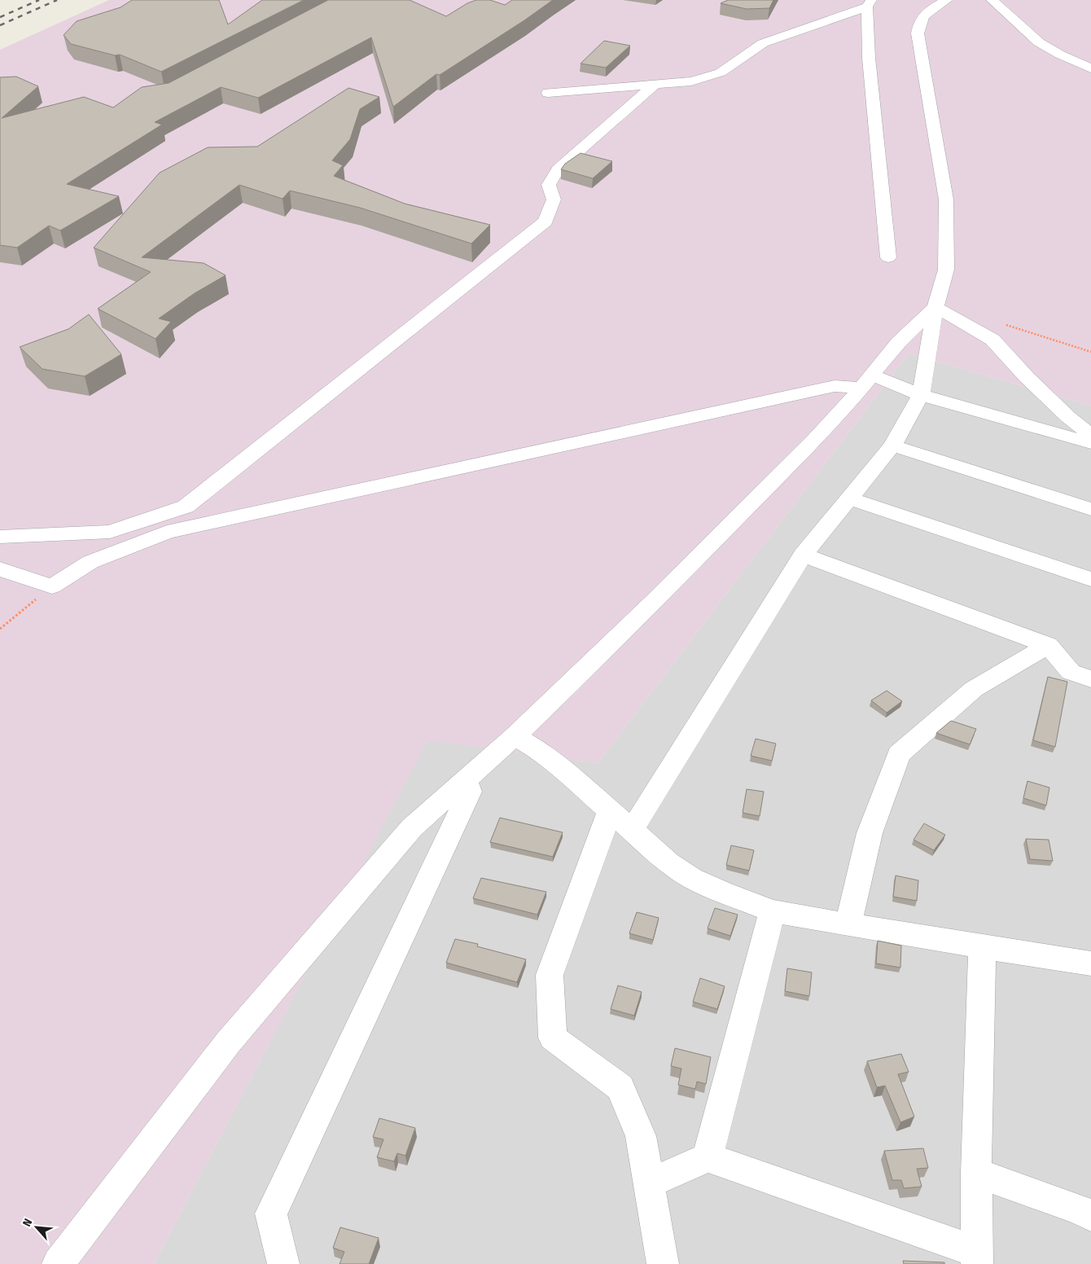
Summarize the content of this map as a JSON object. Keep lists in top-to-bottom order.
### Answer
{
  "north": "top left"
}
